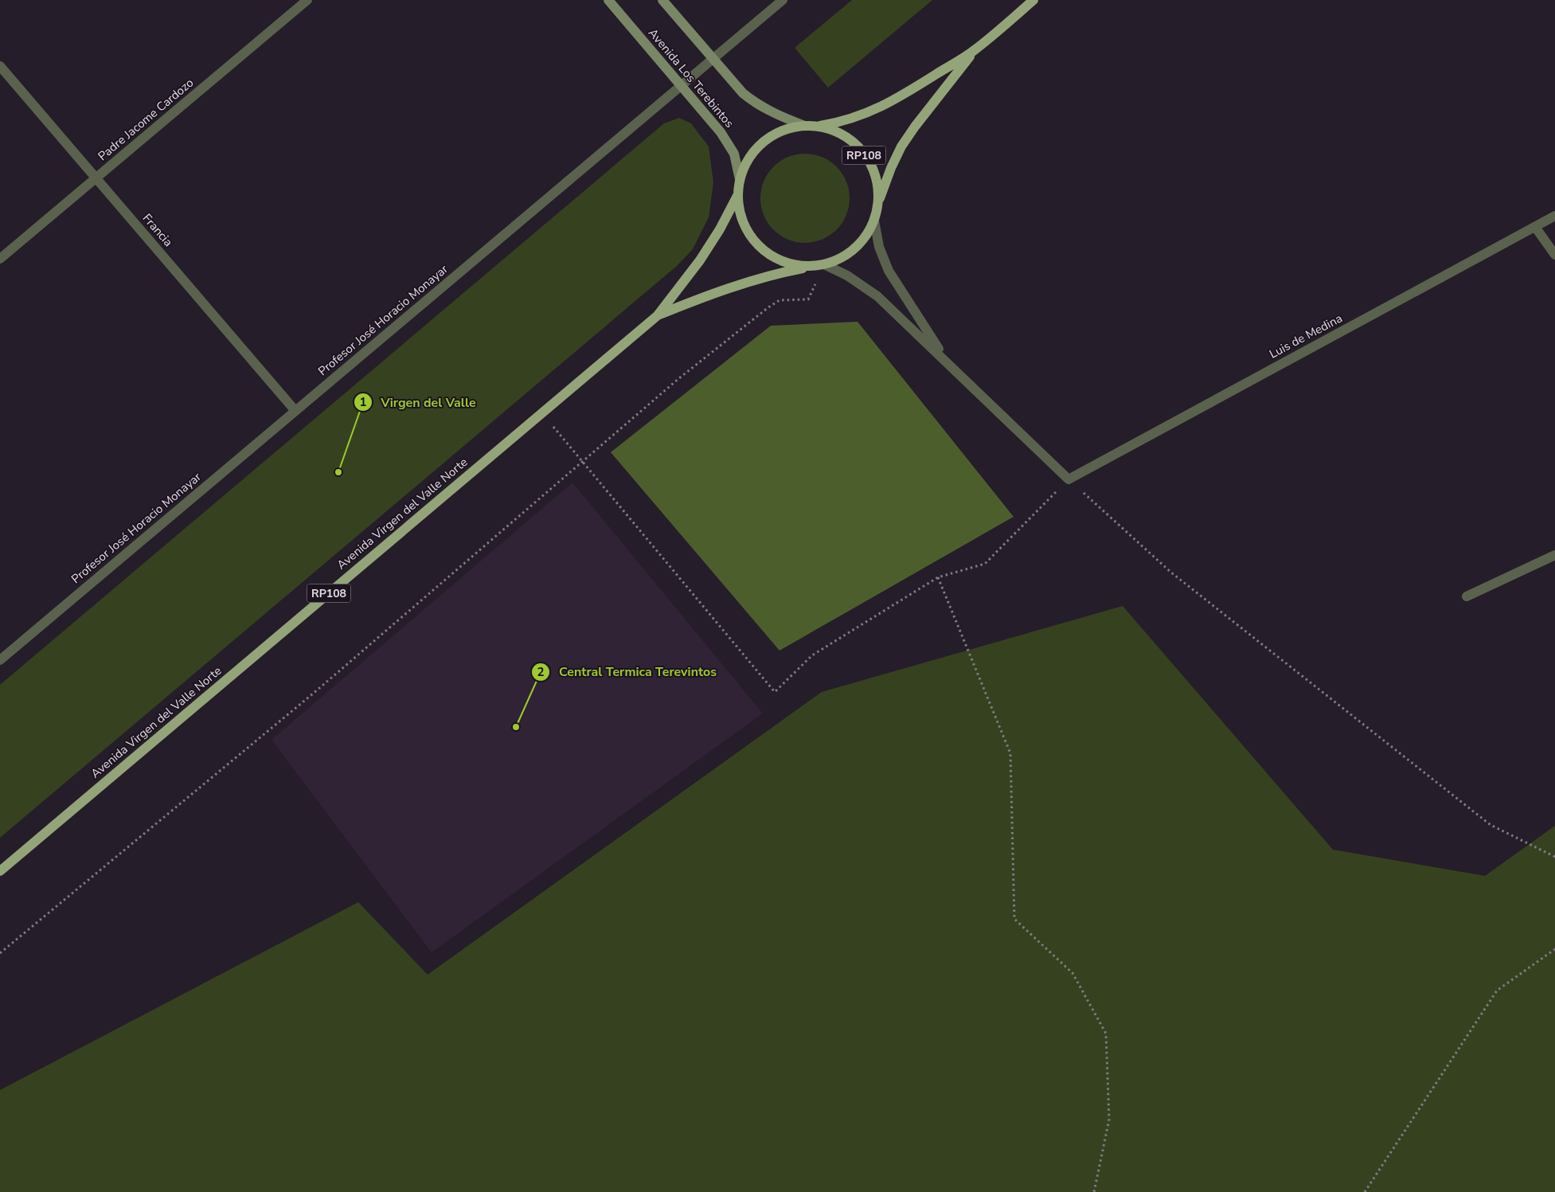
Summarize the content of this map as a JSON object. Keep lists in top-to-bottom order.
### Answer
{
  "streets": {
    "main road": ["Avenida Los Terebintos", "RP108", "Avenida Virgen del Valle Norte"],
    "street": [
      "Padre Jacome Cardozo",
      "Francia",
      "Profesor José Horacio Monayar",
      "Luis de Medina"
    ]
  },
  "crossings": [
    ["Avenida Los Terebintos", "RP108"],
    ["Avenida Los Terebintos", "Profesor José Horacio Monayar"],
    ["Avenida Los Terebintos", "Avenida Virgen del Valle Norte"],
    ["Padre Jacome Cardozo", "Francia"],
    ["RP108", "Avenida Virgen del Valle Norte"],
    ["Francia", "Profesor José Horacio Monayar"]
  ],
  "places": ["Virgen del Valle", "Central Termica Terevintos"]
}
